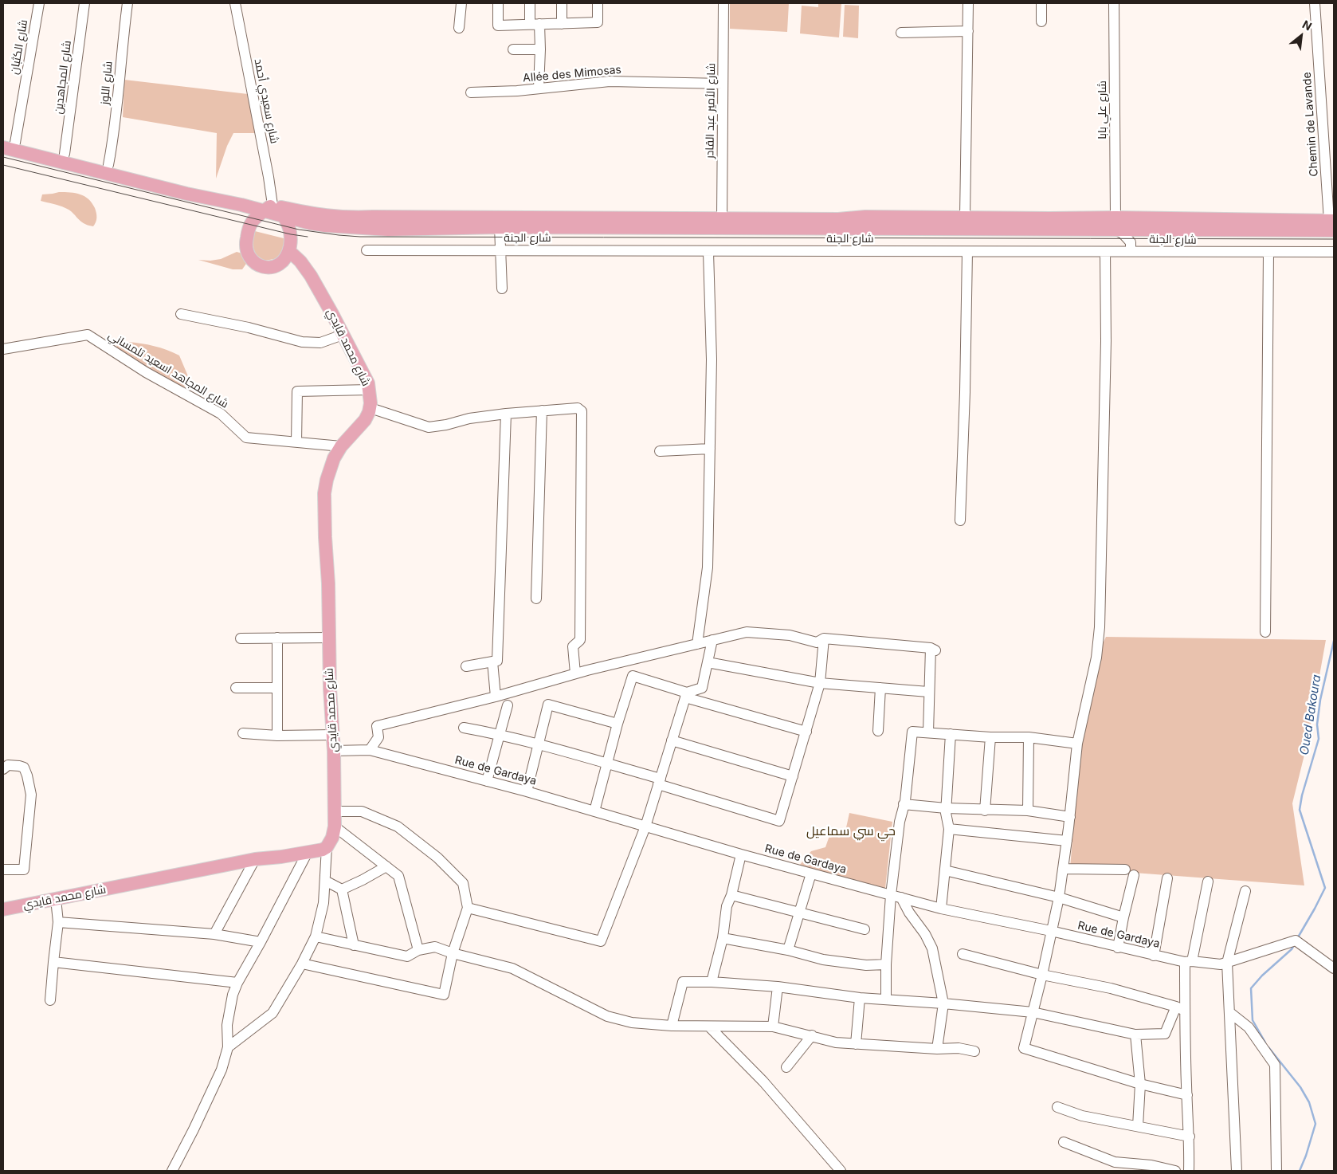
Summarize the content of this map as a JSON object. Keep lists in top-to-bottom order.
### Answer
{
  "streets": {
    "main road": ["شارع محمد قايدي"],
    "street": [
      "شارع الكثبان",
      "Allée des Mimosas",
      "شارع المجاهدين",
      "شارع اللوز",
      "شارع سعيدي أحمد",
      "شارع علي بابا",
      "شارع الأمير عبد القادر",
      "Chemin de Lavande",
      "شارع الجنة",
      "شارع المجاهد اسعيد تلمساني",
      "Rue de Gardaya"
    ]
  },
  "crossings": [
    ["Allée des Mimosas", "شارع الأمير عبد القادر"],
    ["شارع سعيدي أحمد", "شارع محمد قايدي"],
    ["شارع محمد قايدي", "شارع المجاهد اسعيد تلمساني"],
    ["شارع محمد قايدي", "Rue de Gardaya"]
  ],
  "districts": ["حي سي سماعيل"],
  "water": ["Oued Bakoura"],
  "north": "top right"
}
